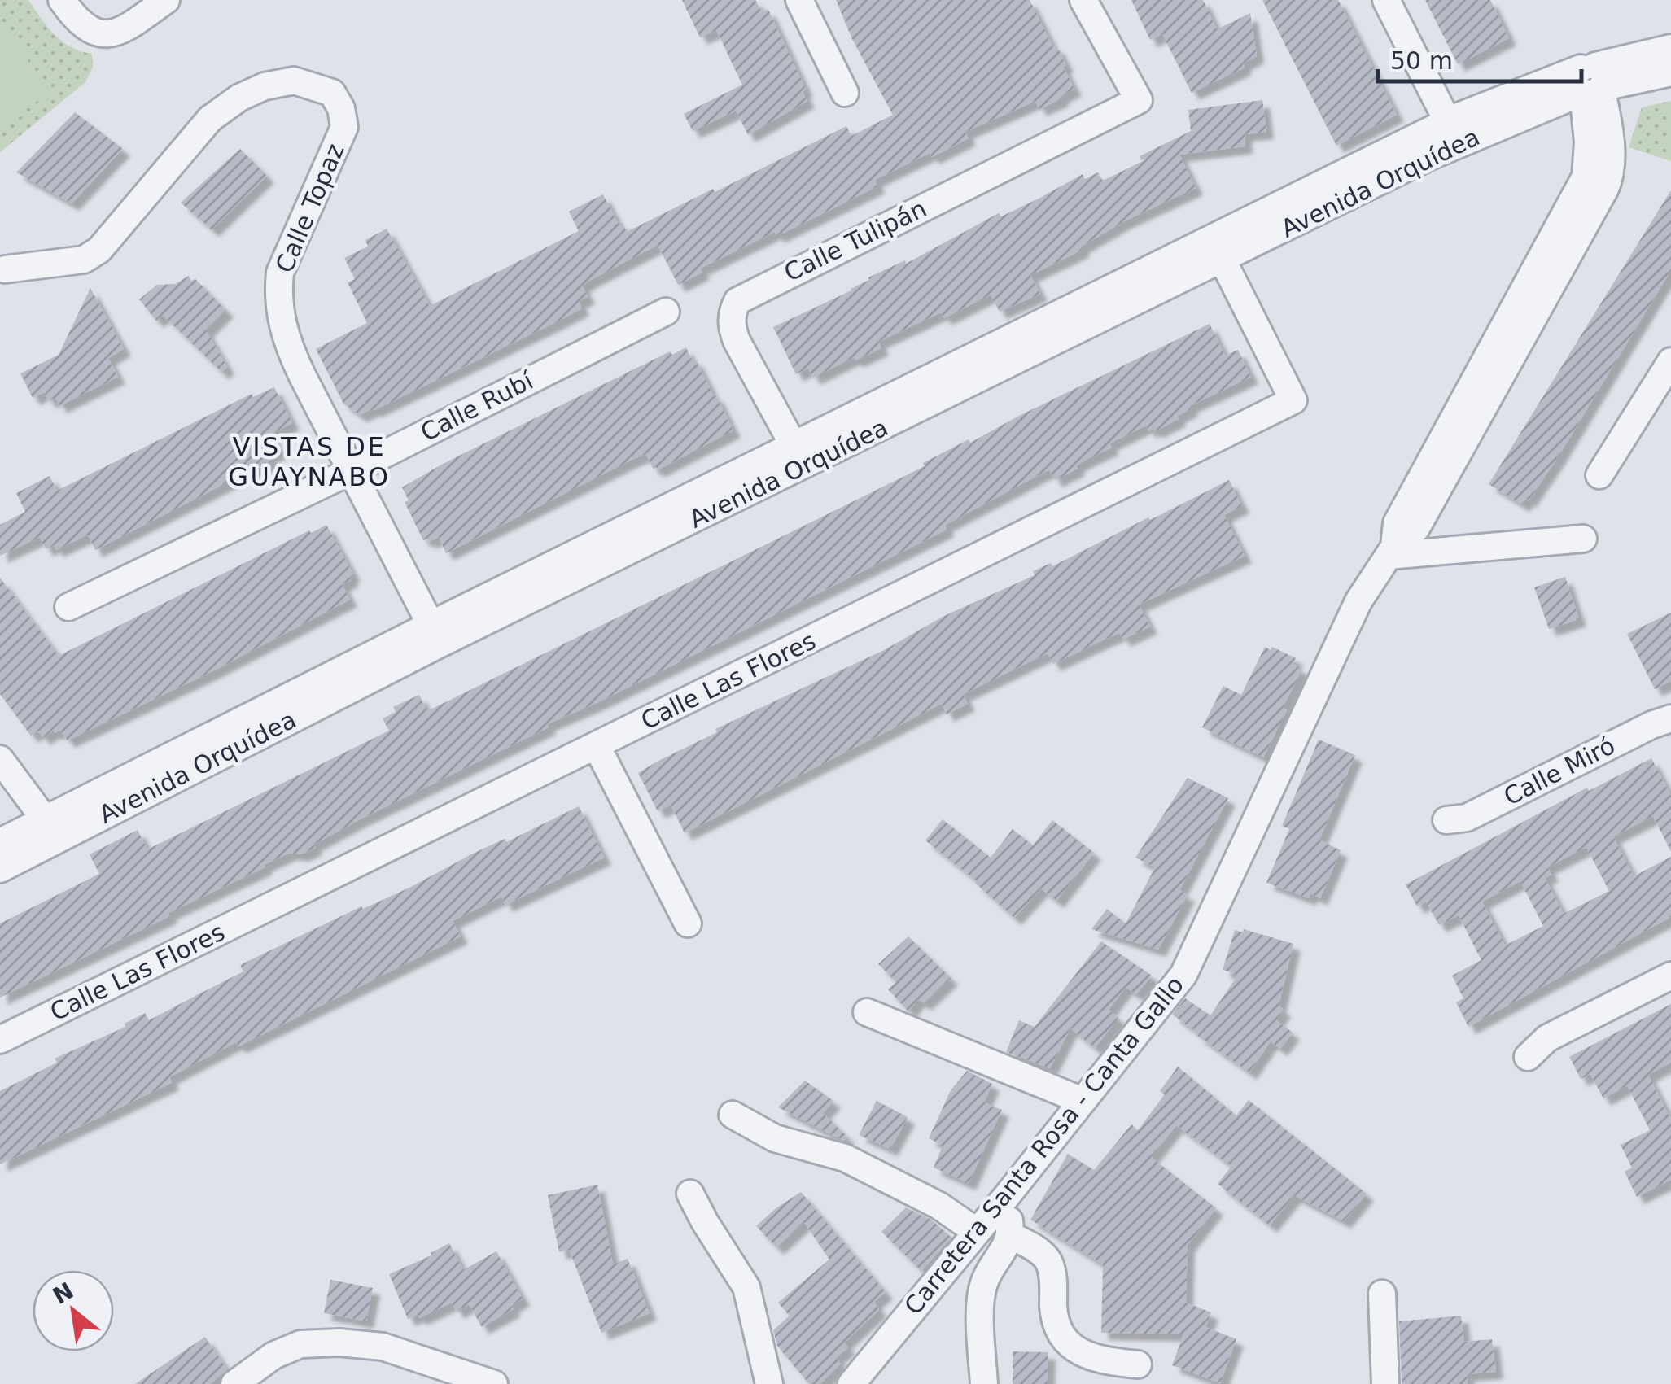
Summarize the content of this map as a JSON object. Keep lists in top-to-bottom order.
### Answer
{
  "streets": {
    "street": [
      "Avenida Orquídea",
      "Calle Topaz",
      "Calle Tulipán",
      "Calle Rubí",
      "Calle Las Flores",
      "Calle Miró",
      "Carretera Santa Rosa - Canta Gallo"
    ]
  },
  "crossings": [
    ["Avenida Orquídea", "Calle Topaz"],
    ["Avenida Orquídea", "Calle Tulipán"],
    ["Avenida Orquídea", "Calle Las Flores"],
    ["Avenida Orquídea", "Carretera Santa Rosa - Canta Gallo"],
    ["Calle Topaz", "Calle Rubí"]
  ],
  "districts": ["VISTAS DE GUAYNABO"],
  "scale_bar": "50 m",
  "north": "top left"
}
